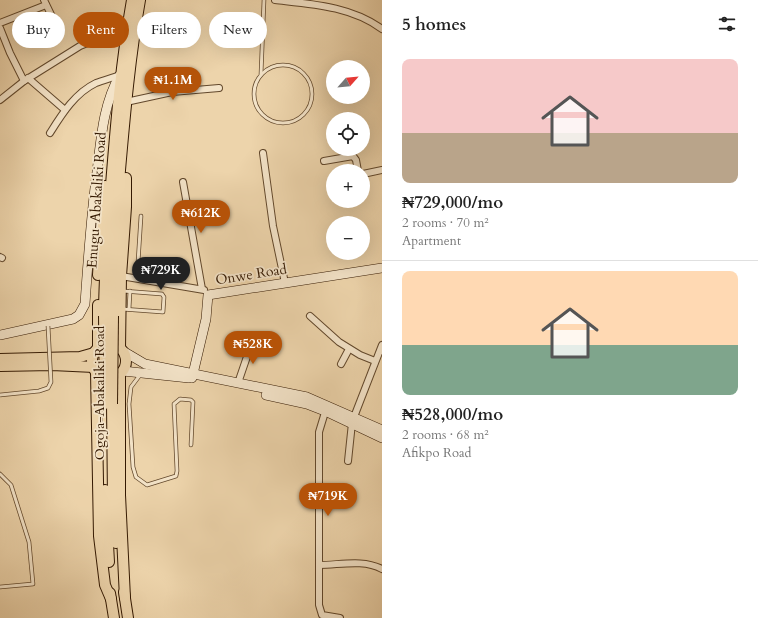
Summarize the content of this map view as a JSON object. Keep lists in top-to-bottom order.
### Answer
{
  "streets": {
    "main road": ["Enugu-Abakaliki Road", "Onwe Road", "Ogoja-Abakaliki Road"]
  },
  "crossings": [
    ["Enugu-Abakaliki Road", "Ogoja-Abakaliki Road"]
  ],
  "north": "top right",
  "page": {
    "heading": "5 homes",
    "chip": [
      "Buy",
      "Rent",
      "Filters",
      "New"
    ],
    "list": [
      {
        "name": "₦729,000/mo",
        "note": "2 rooms · 70 m² · Apartment"
      },
      {
        "name": "₦528,000/mo",
        "note": "2 rooms · 68 m² · Afikpo Road"
      }
    ],
    "map_buttons": ["+", "−"],
    "price": [
      "₦1.1M",
      "₦612K",
      "₦729K",
      "₦528K",
      "₦719K"
    ]
  }
}
